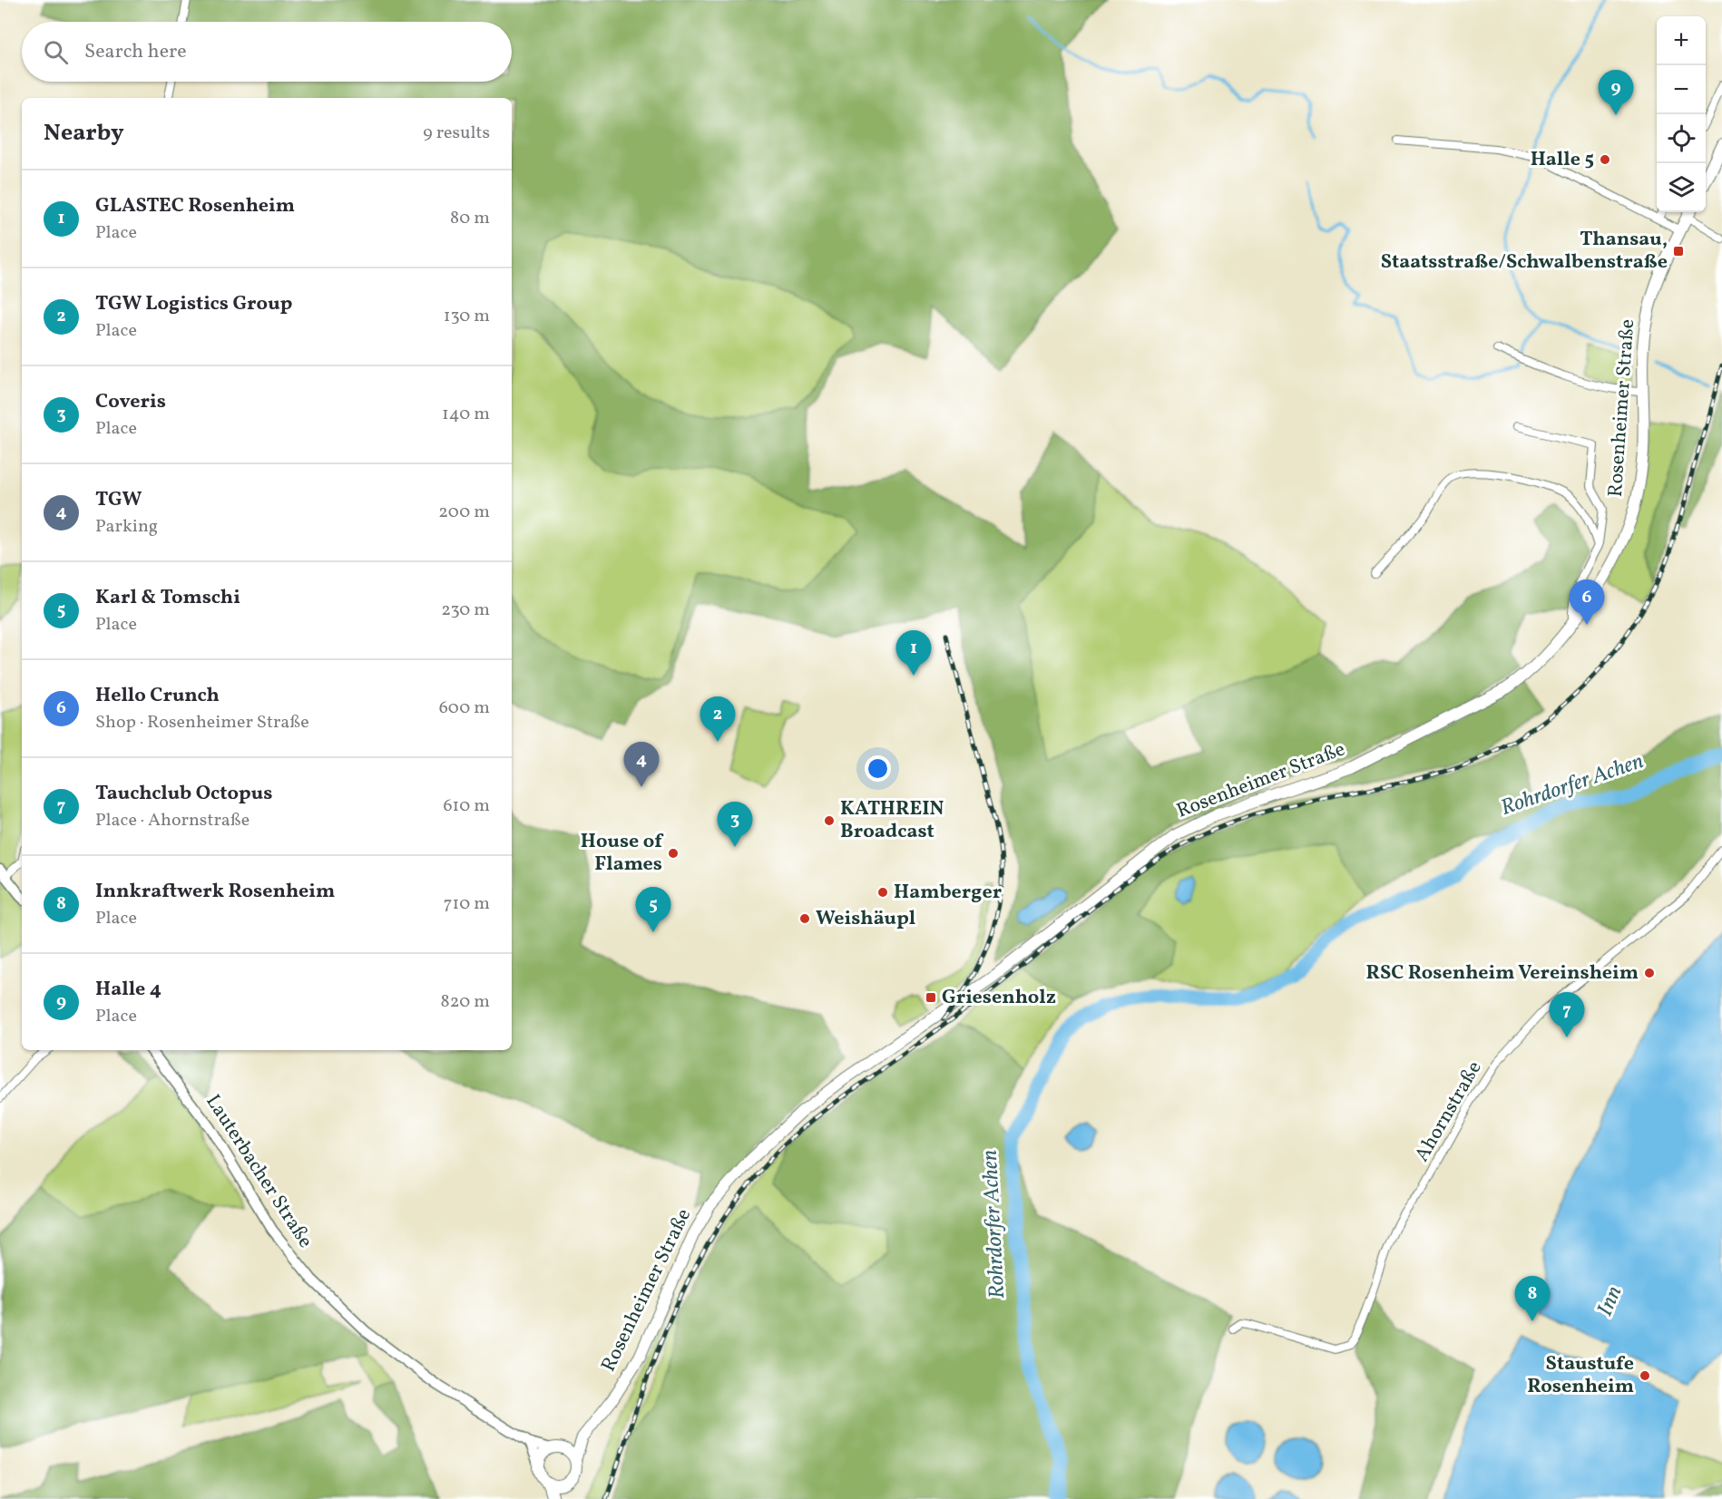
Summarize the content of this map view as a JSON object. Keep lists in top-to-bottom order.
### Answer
{
  "streets": {
    "main road": ["Rosenheimer Straße"],
    "street": ["Ahornstraße", "Lauterbacher Straße"]
  },
  "crossings": [
    ["Rosenheimer Straße", "Lauterbacher Straße"]
  ],
  "water": ["Rohrdorfer Achen", "Inn"],
  "places": {
    "other": [
      "Halle 5",
      "KATHREIN Broadcast",
      "House of Flames",
      "Hamberger",
      "Weishäupl",
      "RSC Rosenheim Vereinsheim",
      "Staustufe Rosenheim"
    ],
    "transit": ["Thansau, Staatsstraße/Schwalbenstraße", "Griesenholz"]
  },
  "page": {
    "map_buttons": ["+", "−"],
    "search": "Search here",
    "pins": [
      "9",
      "6",
      "1",
      "2",
      "4",
      "3",
      "5",
      "7",
      "8"
    ],
    "heading": ["Nearby", "9 results"],
    "list": [
      {
        "mark": "1",
        "name": "GLASTEC Rosenheim",
        "note": "Place",
        "value": "80 m"
      },
      {
        "mark": "2",
        "name": "TGW Logistics Group",
        "note": "Place",
        "value": "130 m"
      },
      {
        "mark": "3",
        "name": "Coveris",
        "note": "Place",
        "value": "140 m"
      },
      {
        "mark": "4",
        "name": "TGW",
        "note": "Parking",
        "value": "200 m"
      },
      {
        "mark": "5",
        "name": "Karl & Tomschi",
        "note": "Place",
        "value": "230 m"
      },
      {
        "mark": "6",
        "name": "Hello Crunch",
        "note": "Shop · Rosenheimer Straße",
        "value": "600 m"
      },
      {
        "mark": "7",
        "name": "Tauchclub Octopus",
        "note": "Place · Ahornstraße",
        "value": "610 m"
      },
      {
        "mark": "8",
        "name": "Innkraftwerk Rosenheim",
        "note": "Place",
        "value": "710 m"
      },
      {
        "mark": "9",
        "name": "Halle 4",
        "note": "Place",
        "value": "820 m"
      }
    ]
  }
}
